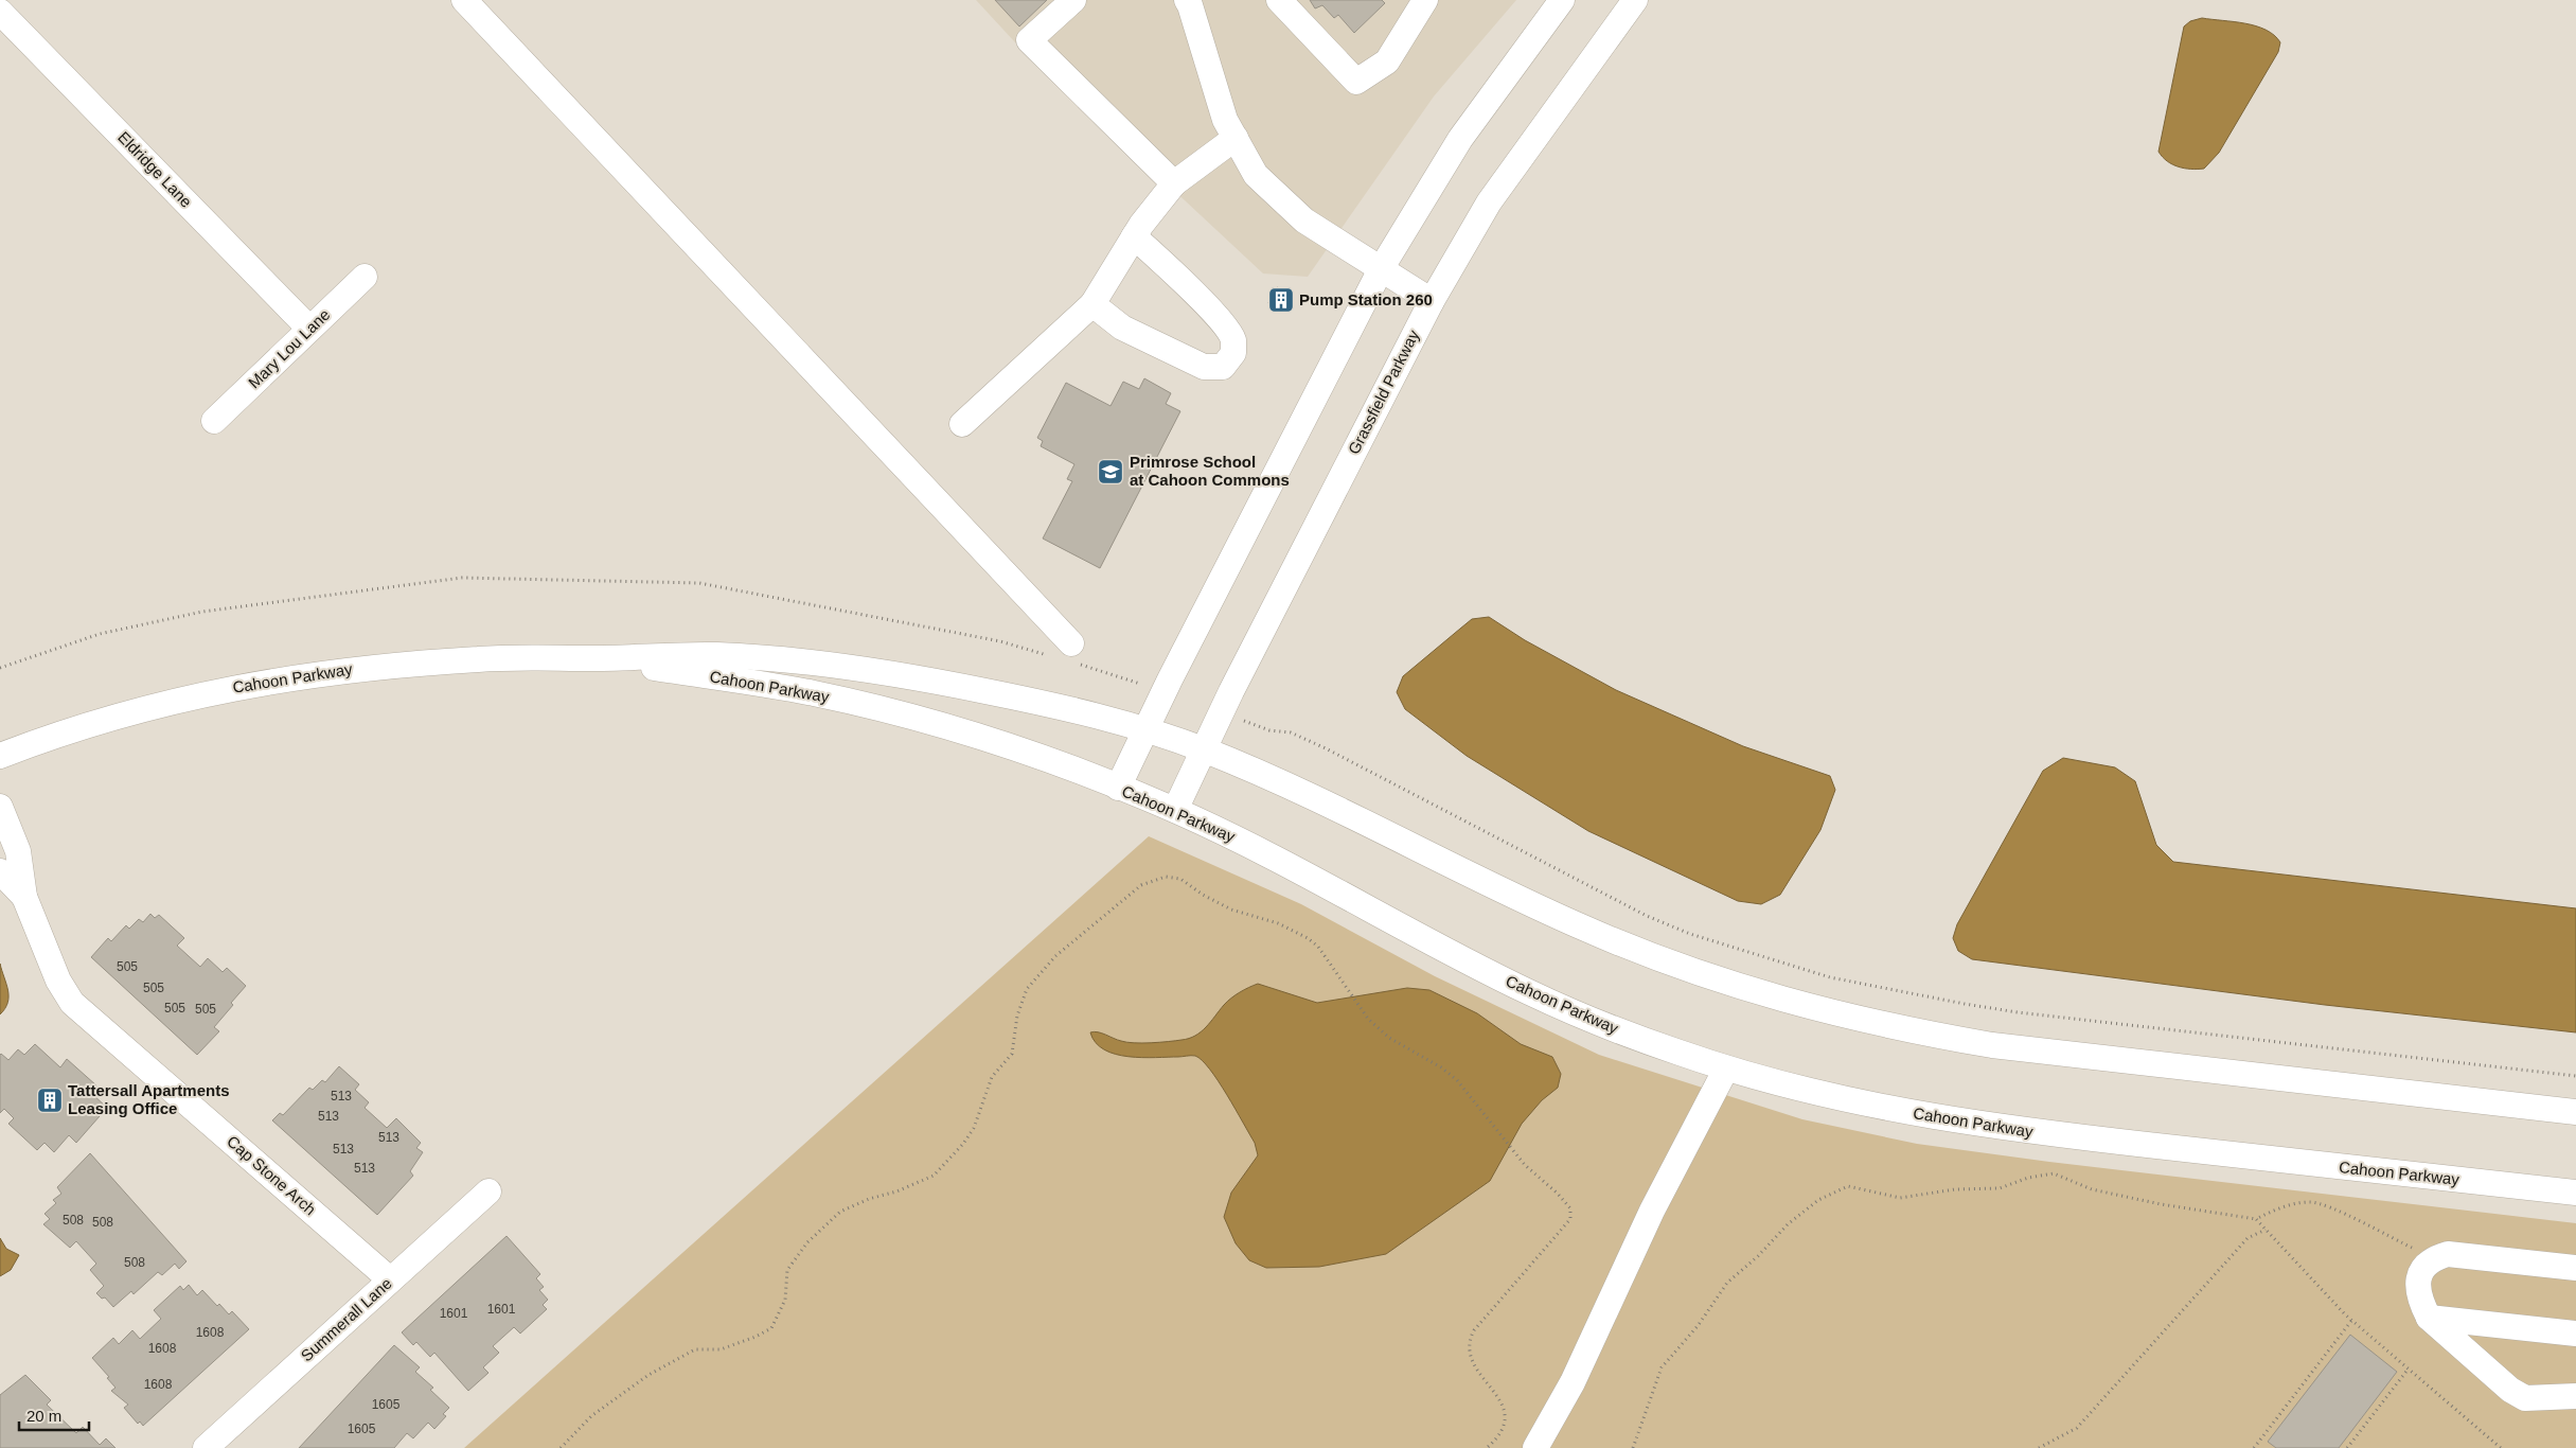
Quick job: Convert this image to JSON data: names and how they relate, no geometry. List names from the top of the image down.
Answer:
{
  "streets": {
    "street": [
      "Eldridge Lane",
      "Mary Lou Lane",
      "Grassfield Parkway",
      "Cahoon Parkway",
      "Cap Stone Arch",
      "Summerall Lane"
    ]
  },
  "crossings": [
    ["Eldridge Lane", "Mary Lou Lane"],
    ["Grassfield Parkway", "Cahoon Parkway"],
    ["Cap Stone Arch", "Summerall Lane"]
  ],
  "places": {
    "building": ["Pump Station 260", "Tattersall Apartments Leasing Office"],
    "school or university": ["Primrose School at Cahoon Commons"]
  },
  "house_numbers": [
    "505",
    "505",
    "505",
    "505",
    "513",
    "513",
    "513",
    "513",
    "513",
    "508",
    "508",
    "508",
    "1601",
    "1601",
    "1608",
    "1608",
    "1608",
    "1605",
    "1605"
  ],
  "scale_bar": "20 m"
}
